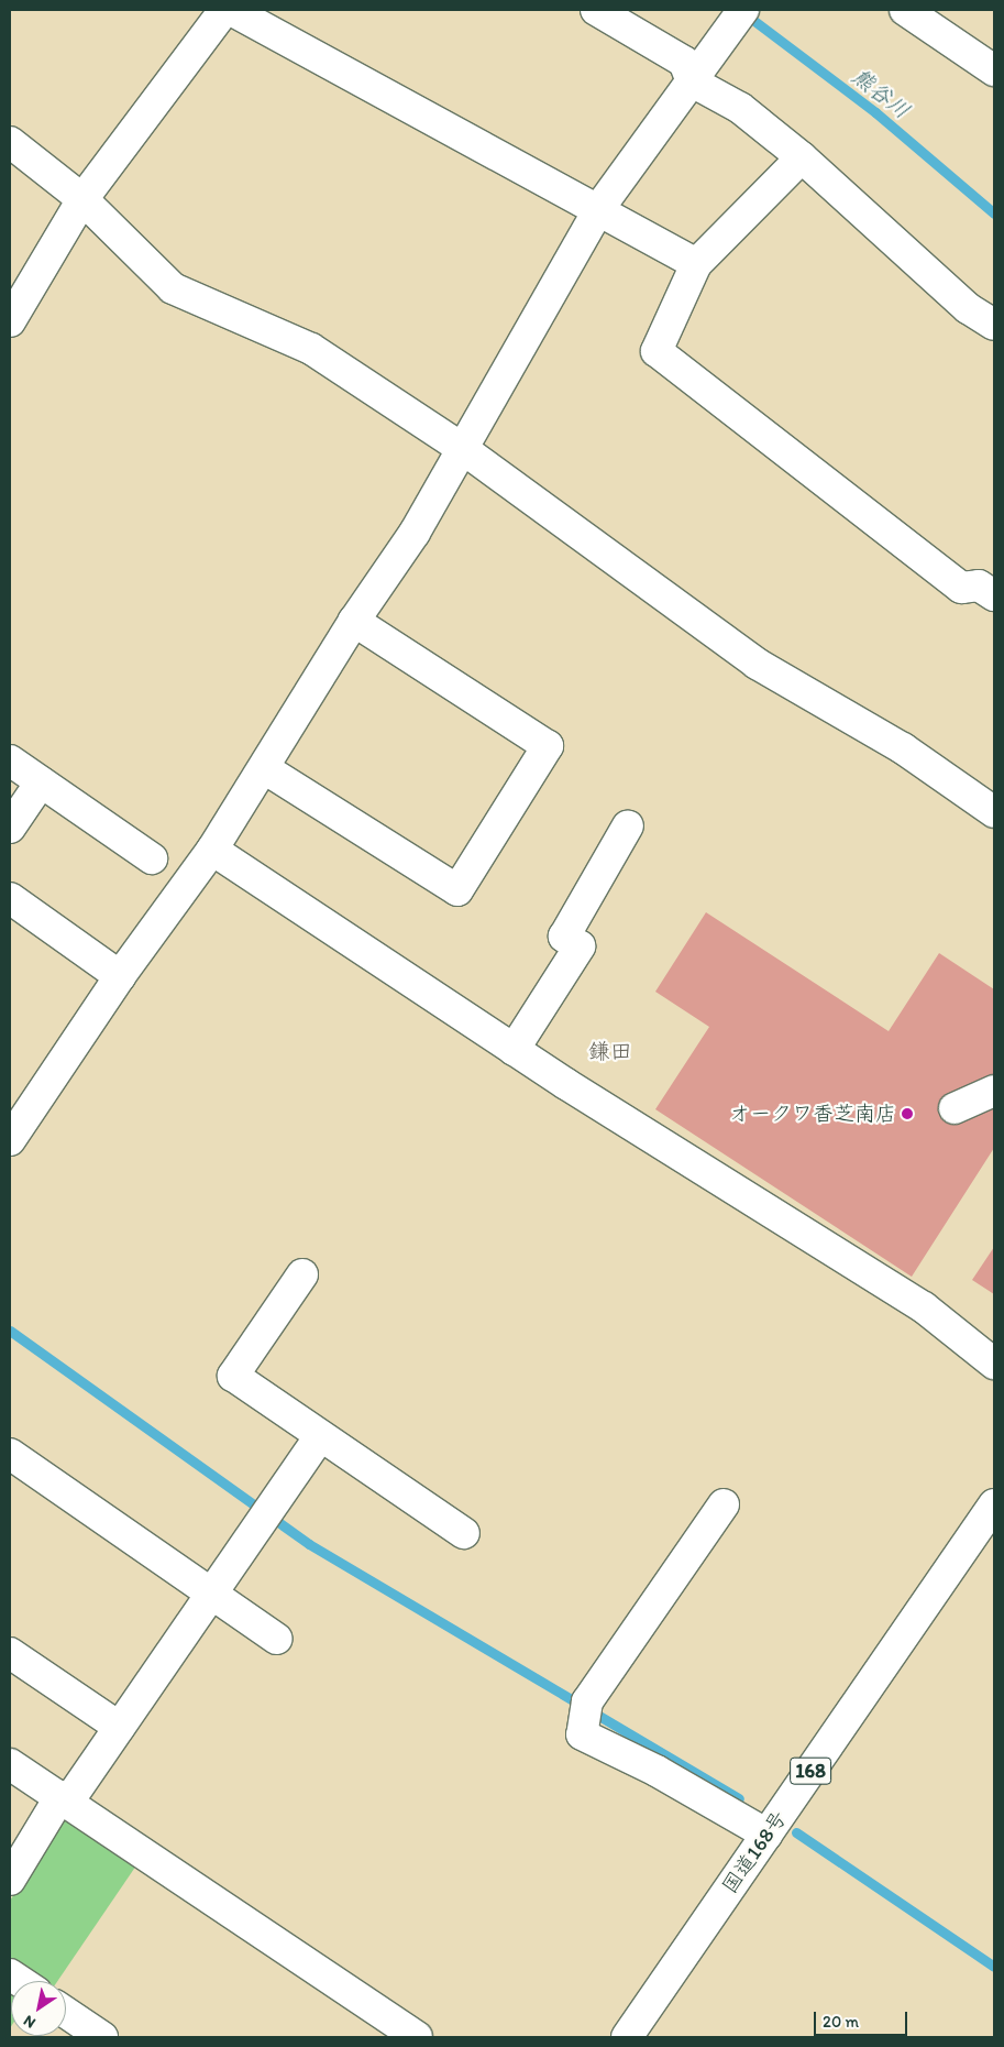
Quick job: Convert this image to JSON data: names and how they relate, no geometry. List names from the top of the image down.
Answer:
{
  "streets": {
    "main road": ["168", "国道168号"]
  },
  "districts": ["鎌田"],
  "water": ["熊谷川"],
  "places": ["オークワ香芝南店"],
  "scale_bar": "20 m",
  "north": "bottom left"
}
